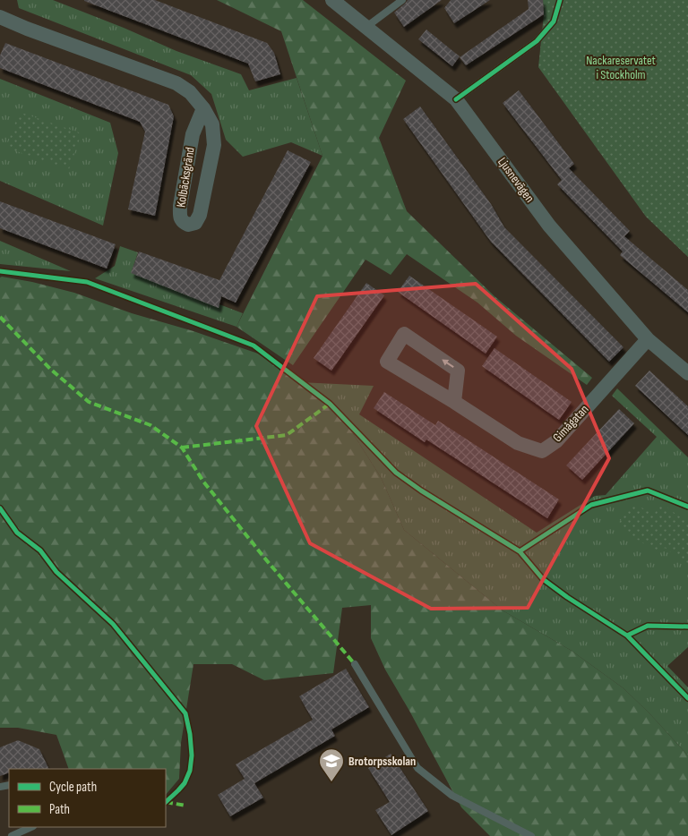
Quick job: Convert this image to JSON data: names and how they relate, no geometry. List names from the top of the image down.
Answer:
{
  "streets": {
    "street": ["Kolbäcksgränd", "Ljusnevägen", "Gimågatan"]
  },
  "crossings": [
    ["Ljusnevägen", "Gimågatan"]
  ],
  "parks": ["Nackareservatet i Stockholm"],
  "places": {
    "school or university": ["Brotorpsskolan"]
  },
  "legend": ["Cycle path", "Path"]
}
